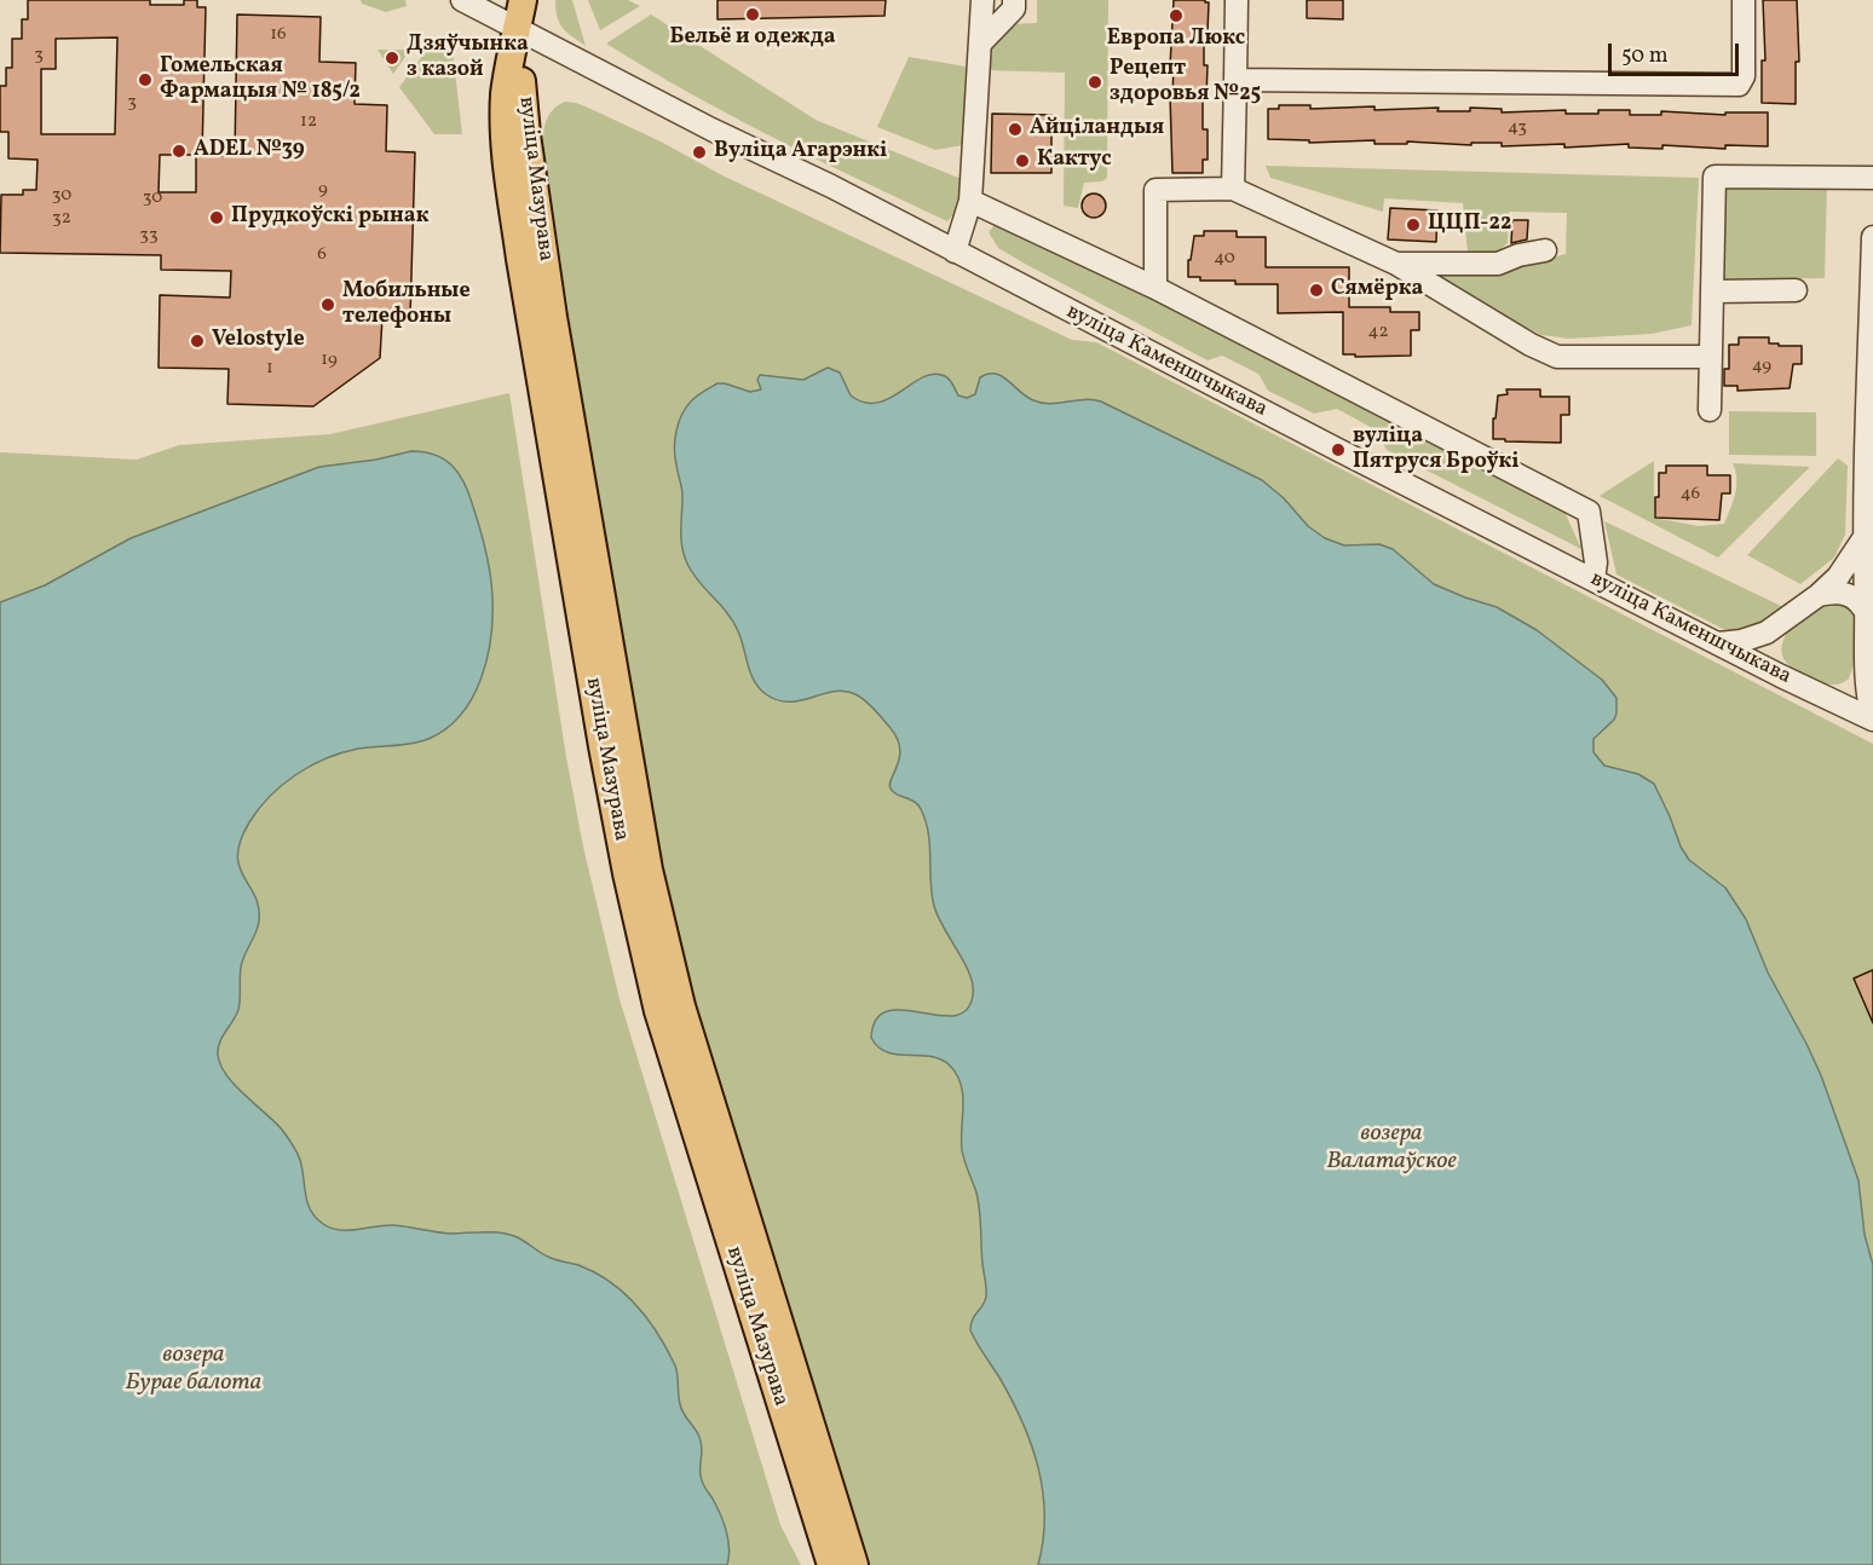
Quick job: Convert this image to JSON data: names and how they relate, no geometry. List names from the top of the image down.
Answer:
{
  "streets": {
    "main road": ["вуліца Мазурава"],
    "street": ["вуліца Каменшчыкава"]
  },
  "crossings": [
    ["вуліца Мазурава", "вуліца Каменшчыкава"]
  ],
  "water": ["возера Валатаўское", "возера Бурае балота"],
  "places": [
    "Бельё и одежда",
    "Европа Люкс",
    "Дзяўчынка з казой",
    "Гомельская Фармацыя № 185/2",
    "Рецепт здоровья №25",
    "Айціландыя",
    "ADEL №39",
    "Вуліца Агарэнкі",
    "Кактус",
    "Прудкоўскі рынак",
    "ЦЦП-22",
    "Сямёрка",
    "Мобильные телефоны",
    "Velostyle",
    "вуліца Пятруся Броўкі"
  ],
  "house_numbers": [
    "16",
    "3",
    "3",
    "12",
    "43",
    "9",
    "30",
    "30",
    "32",
    "33",
    "6",
    "40",
    "42",
    "19",
    "49",
    "1",
    "46"
  ],
  "scale_bar": "50 m"
}
